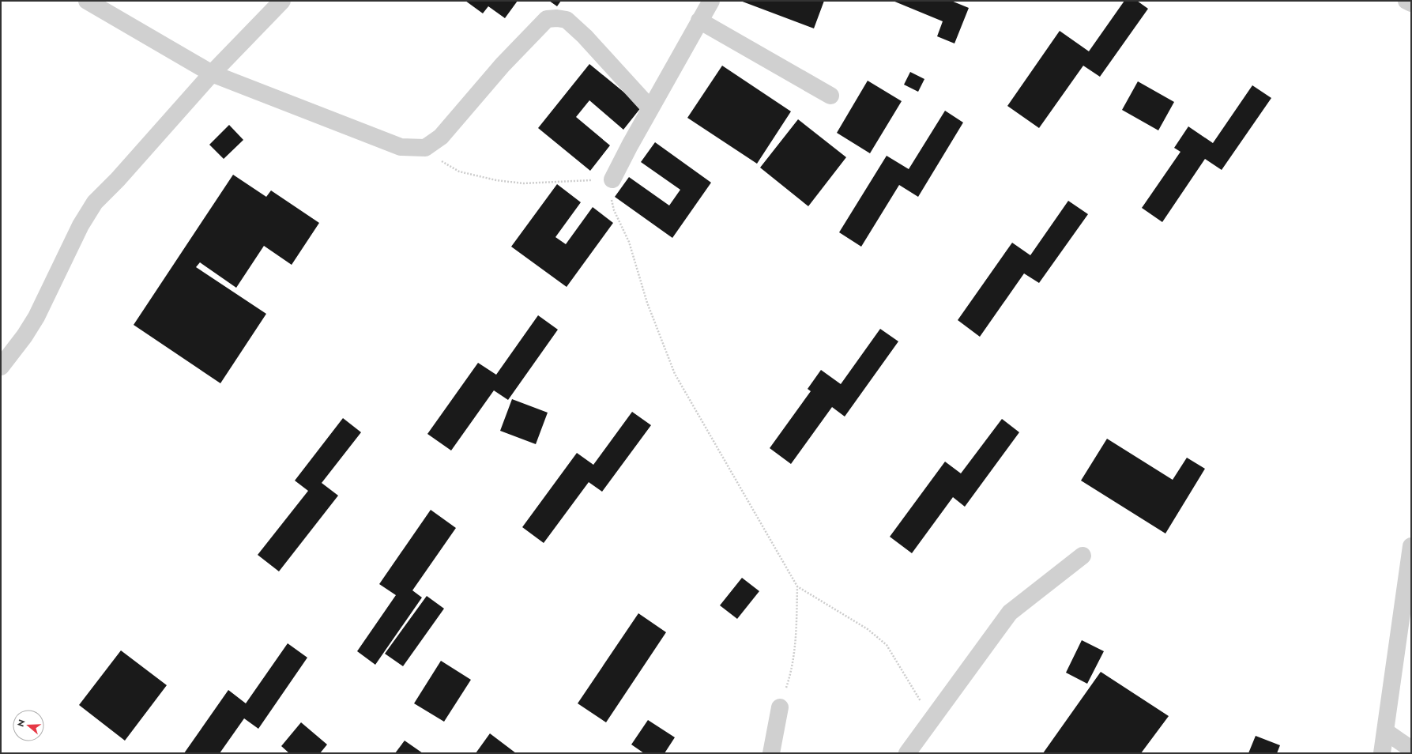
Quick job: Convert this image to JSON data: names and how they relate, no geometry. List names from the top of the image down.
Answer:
{
  "north": "left"
}
